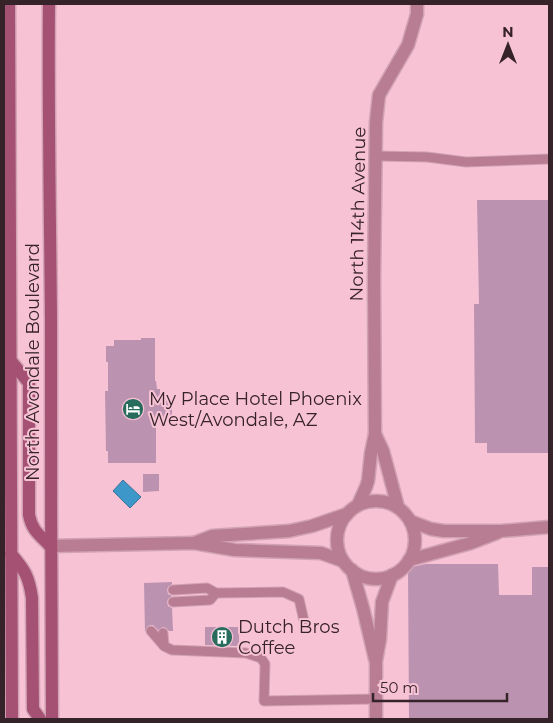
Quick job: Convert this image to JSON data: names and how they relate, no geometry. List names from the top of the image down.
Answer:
{
  "streets": {
    "main road": ["North Avondale Boulevard"],
    "street": ["North 114th Avenue"]
  },
  "places": {
    "hotel": ["My Place Hotel Phoenix West/Avondale, AZ"],
    "building": ["Dutch Bros Coffee"]
  },
  "scale_bar": "50 m",
  "north": "top"
}
